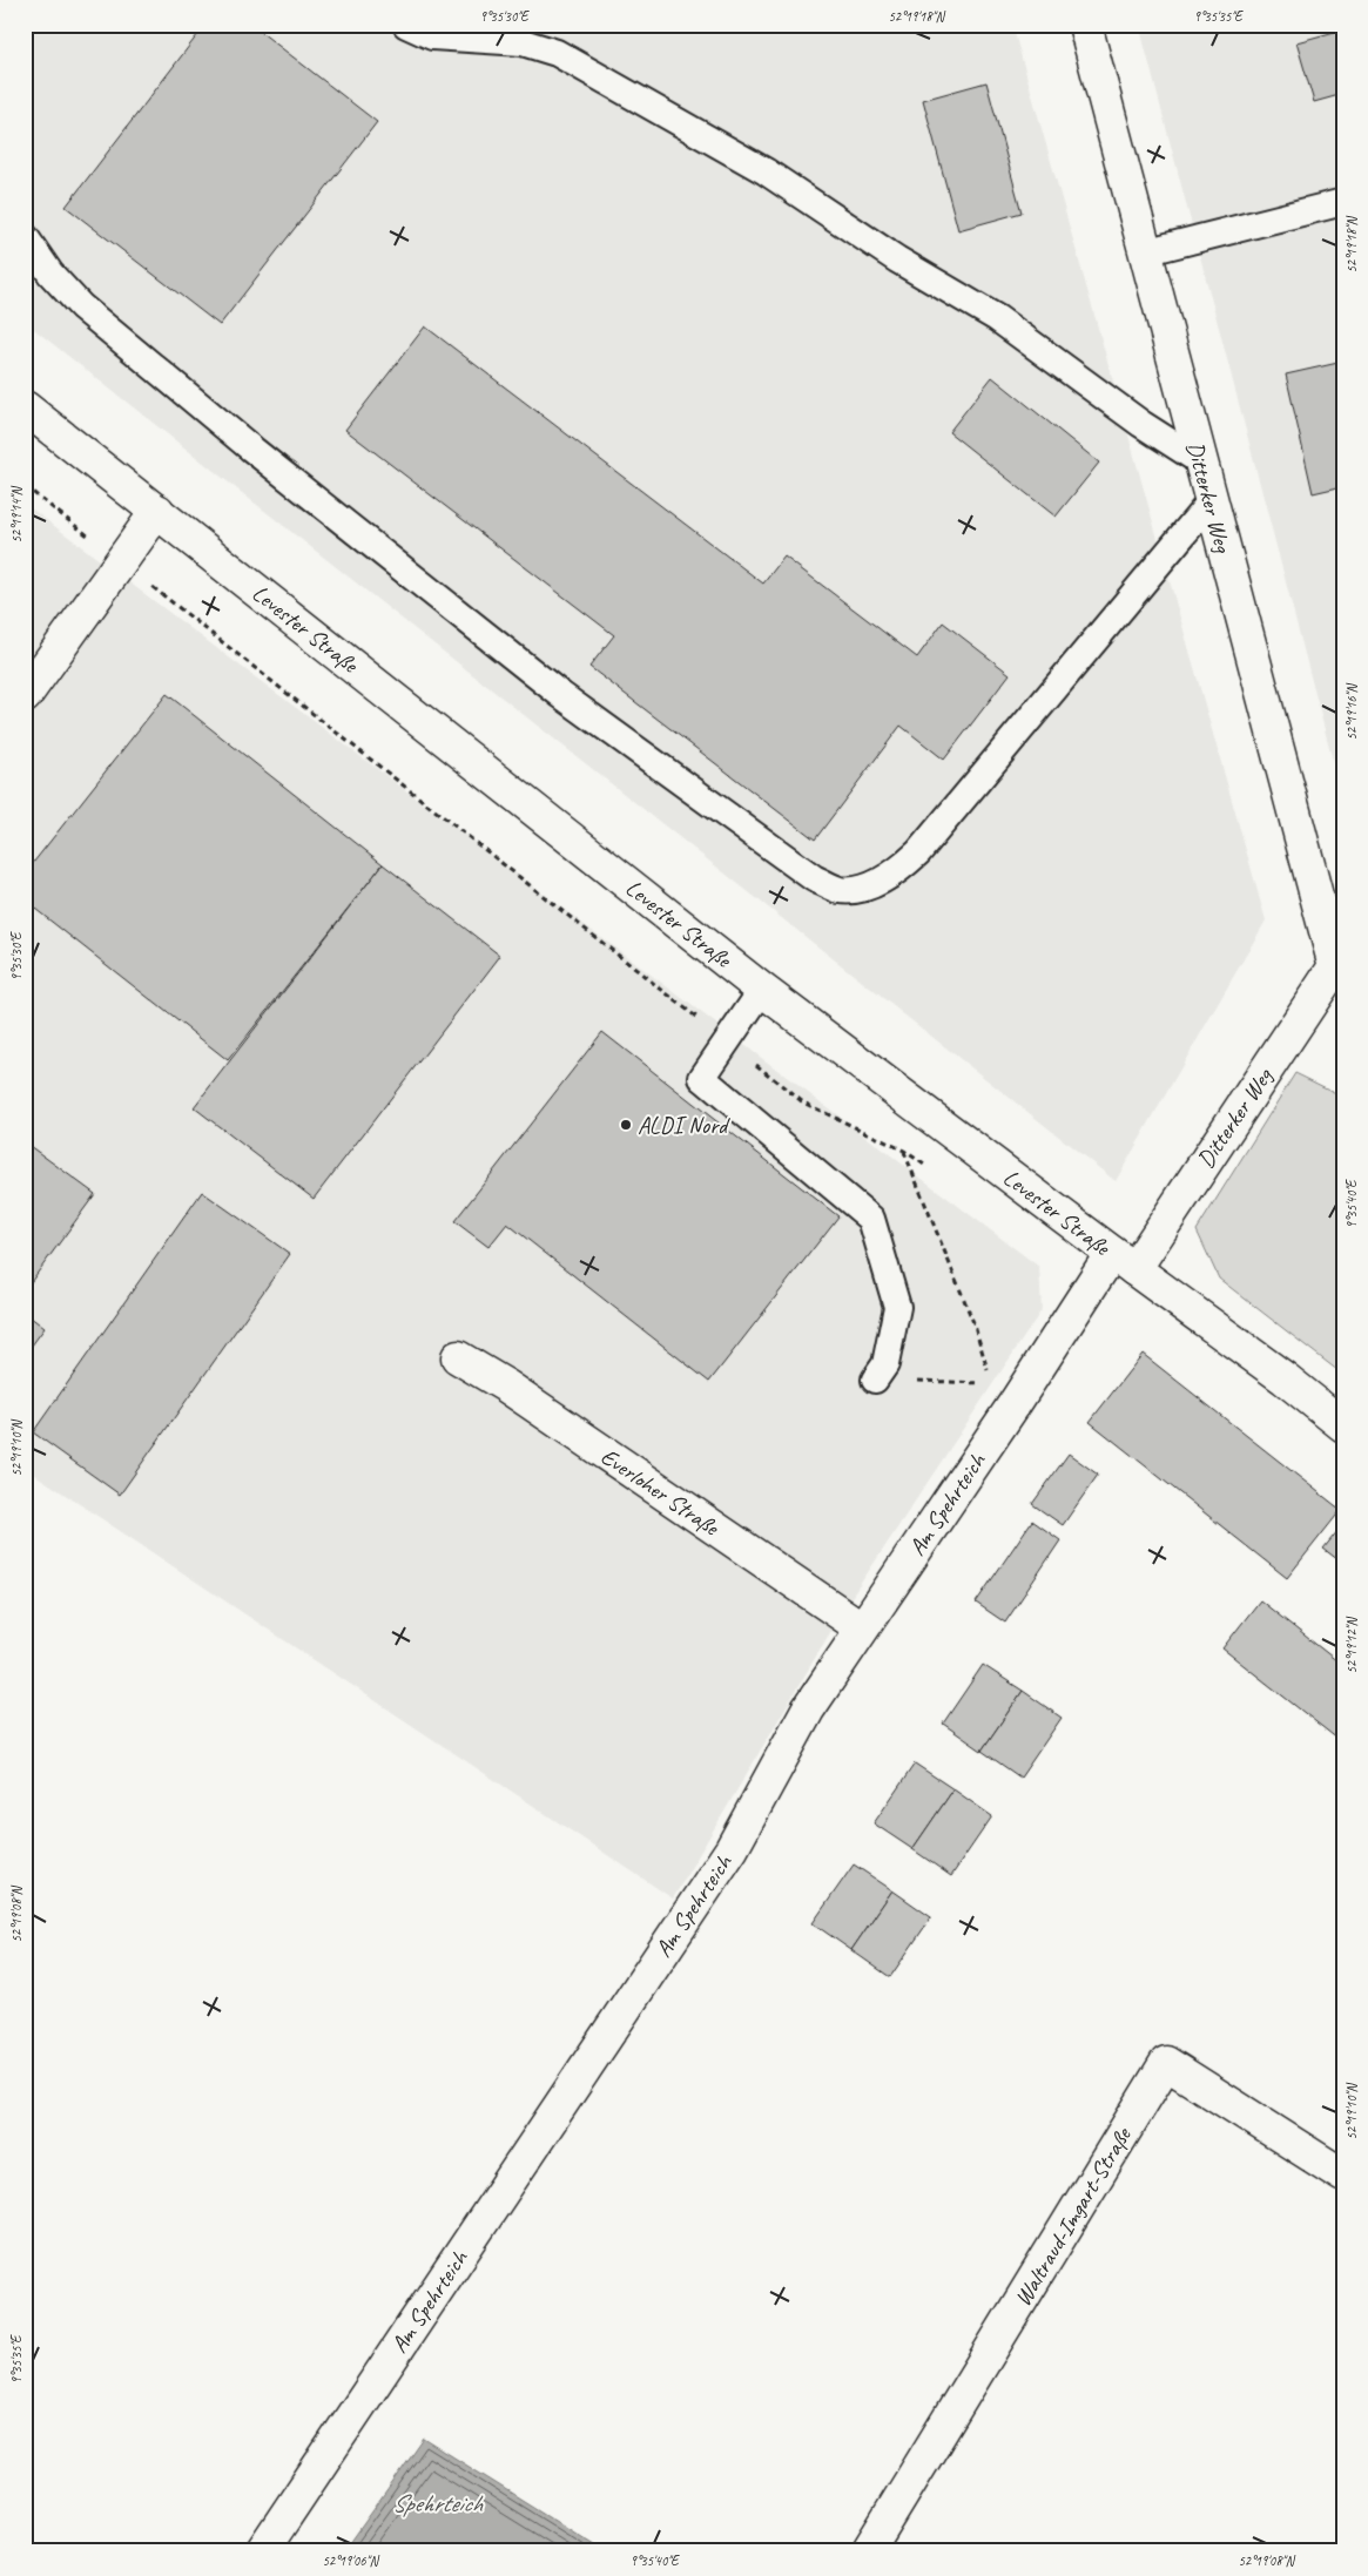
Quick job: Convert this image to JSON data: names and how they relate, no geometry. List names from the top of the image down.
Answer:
{
  "streets": {
    "street": [
      "Ditterker Weg",
      "Levester Straße",
      "Everloher Straße",
      "Am Spehrteich",
      "Waltraud-Imgart-Straße"
    ]
  },
  "crossings": [
    ["Ditterker Weg", "Levester Straße"],
    ["Ditterker Weg", "Am Spehrteich"],
    ["Levester Straße", "Am Spehrteich"],
    ["Everloher Straße", "Am Spehrteich"]
  ],
  "water": ["Spehrteich"],
  "places": ["ALDI Nord"],
  "coordinates": [
    "9°35'30\"E",
    "52°19'18\"N",
    "9°35'35\"E",
    "52°19'14\"N",
    "52°19'16\"N",
    "9°35'40\"E",
    "52°19'10\"N",
    "52°19'12\"N",
    "52°19'08\"N",
    "52°19'06\"N"
  ]
}
